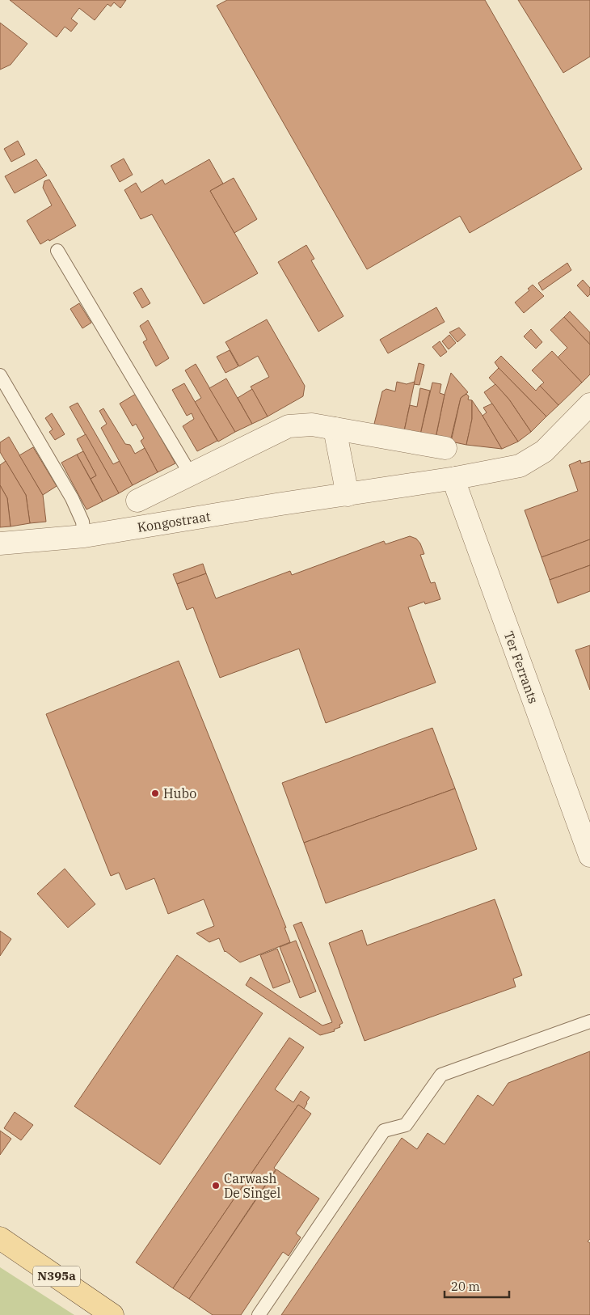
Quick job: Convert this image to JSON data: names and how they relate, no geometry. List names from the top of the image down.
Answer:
{
  "streets": {
    "main road": ["N395a"],
    "street": ["Kongostraat", "Ter Ferrants"]
  },
  "crossings": [
    ["Kongostraat", "Ter Ferrants"]
  ],
  "places": ["Hubo", "Carwash De Singel"],
  "scale_bar": "20 m"
}
